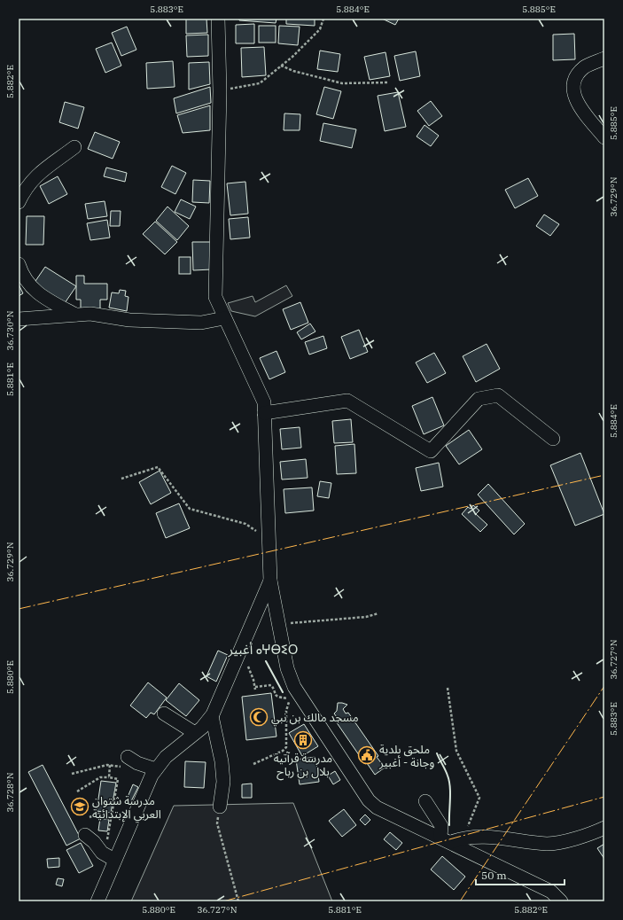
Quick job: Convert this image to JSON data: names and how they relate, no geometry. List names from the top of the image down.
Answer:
{
  "districts": ["أغبير ⴰⵖⴱⵉⵔ"],
  "places": {
    "mosque": ["مسجد مالك بن نبي"],
    "building": ["مدرسة قرآتية بلال بن رباح"],
    "public building": ["ملحق بلدية وجانة - أغبير"],
    "school or university": ["مدرسة شتوان العربي الإبتدائية"]
  },
  "scale_bar": "50 m",
  "coordinates": [
    "5.883°E",
    "5.884°E",
    "5.885°E",
    "5.882°E",
    "36.729°N",
    "36.730°N",
    "5.881°E",
    "36.727°N",
    "5.880°E",
    "36.728°N"
  ]
}
